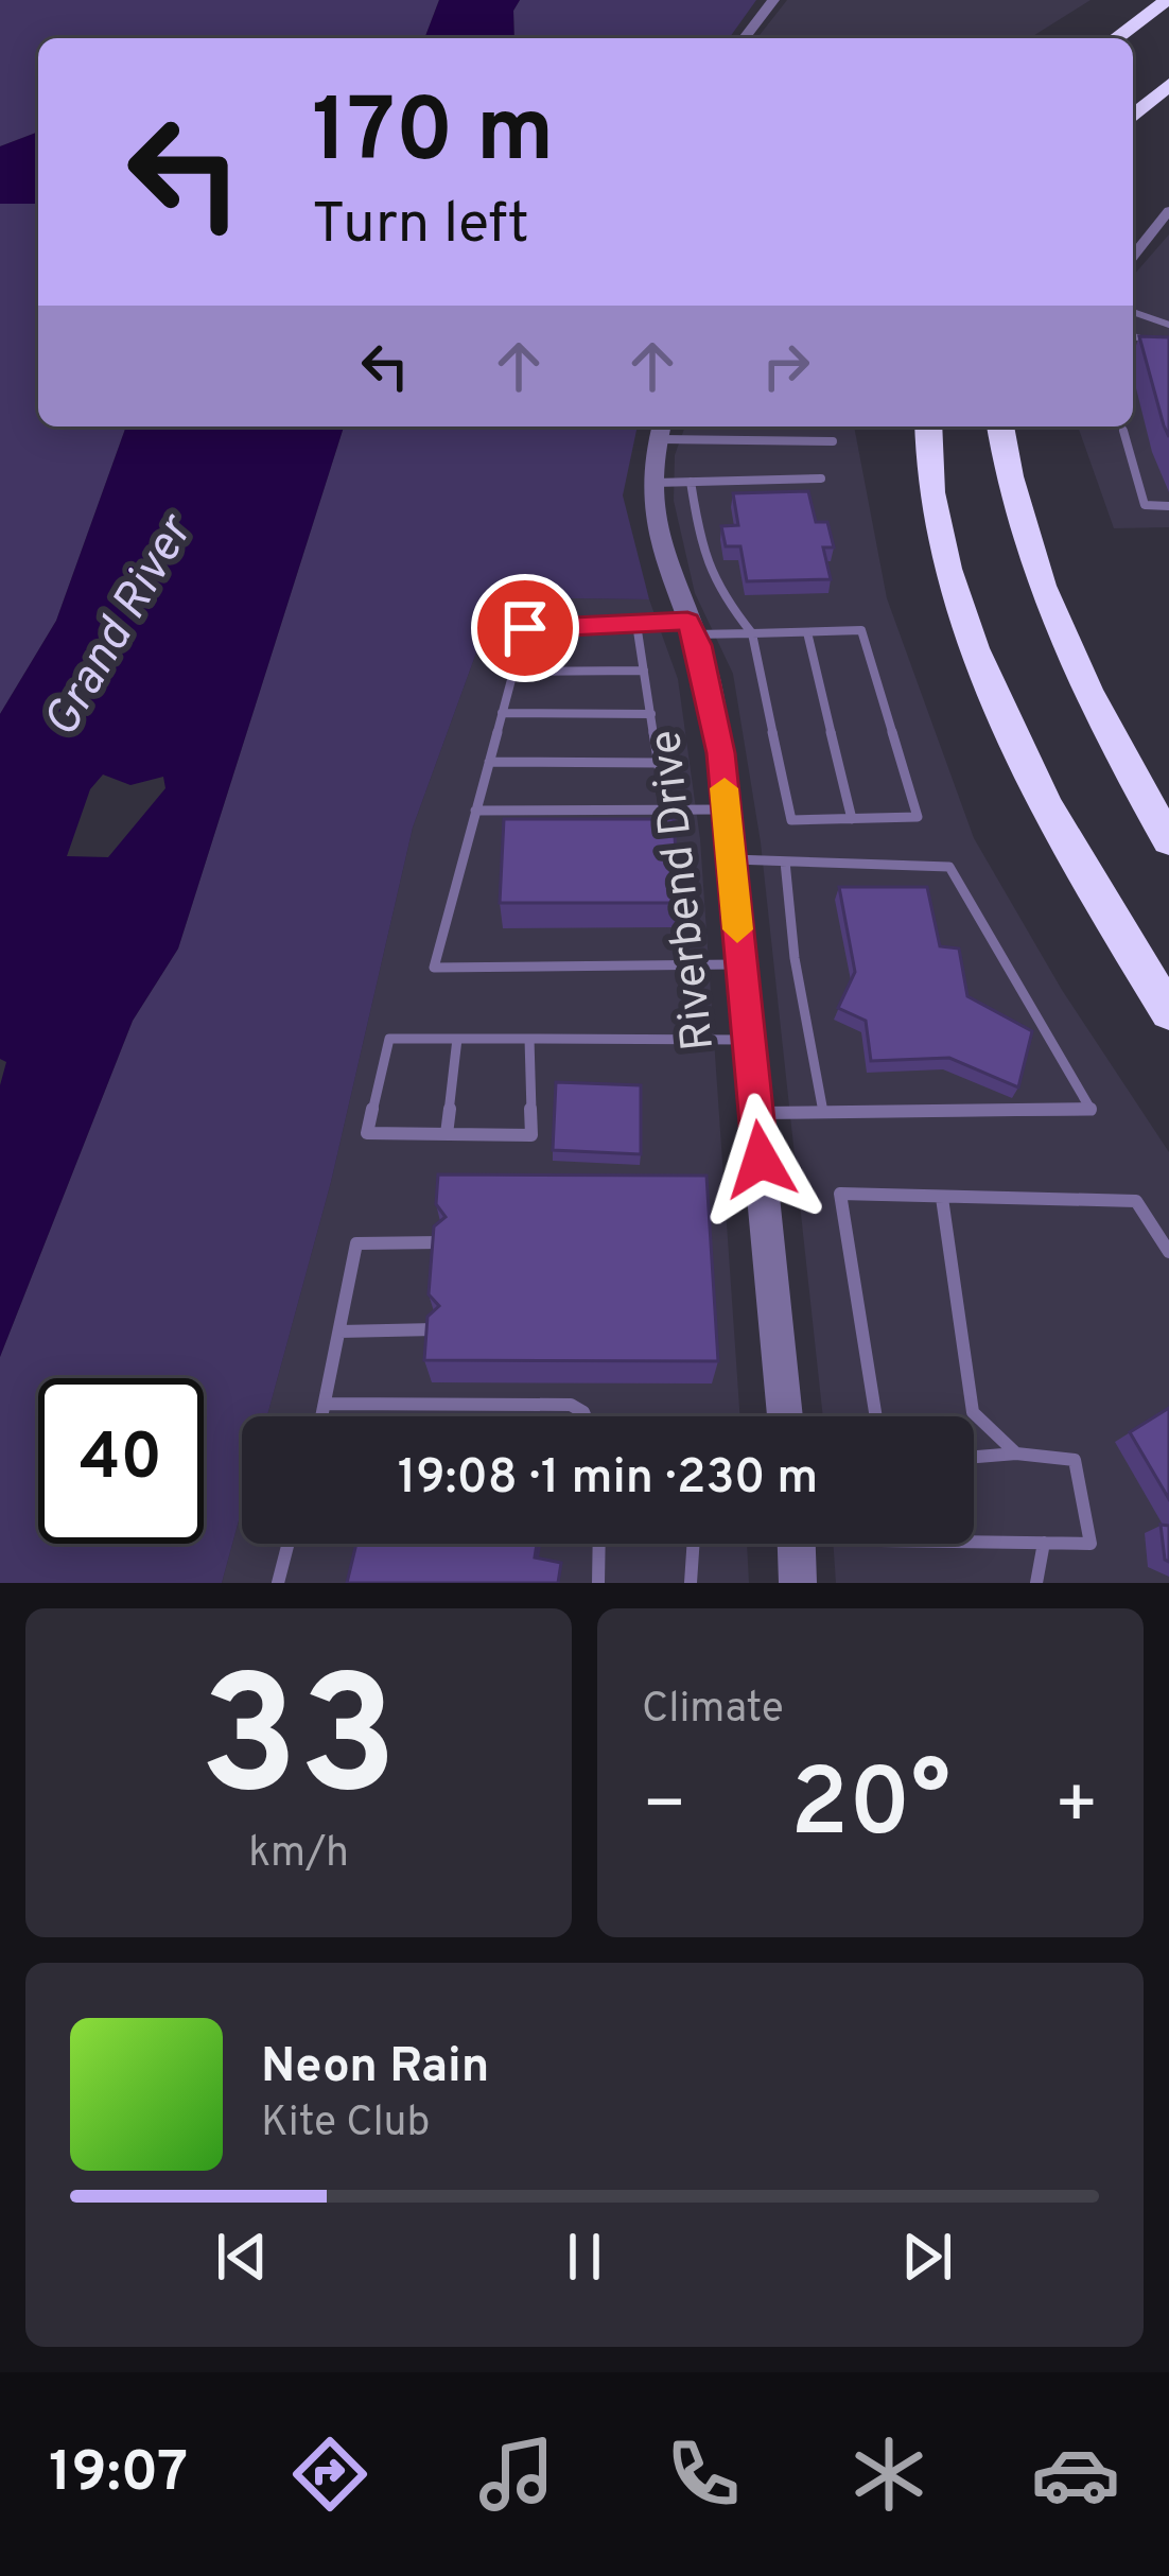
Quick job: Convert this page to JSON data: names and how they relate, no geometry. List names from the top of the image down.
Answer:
{
  "streets": {
    "street": ["Riverbend Drive"]
  },
  "water": ["Grand River"],
  "page": {
    "turn": ["170 m", "Turn left"],
    "limit": "40",
    "trip": "19:08 · 1 min · 230 m",
    "tile": [
      ["33", "km/h"],
      "Climate"
    ],
    "heat": ["−", "20°", "+"],
    "song": ["Neon Rain", "Kite Club"],
    "tabs": "19:07"
  }
}
